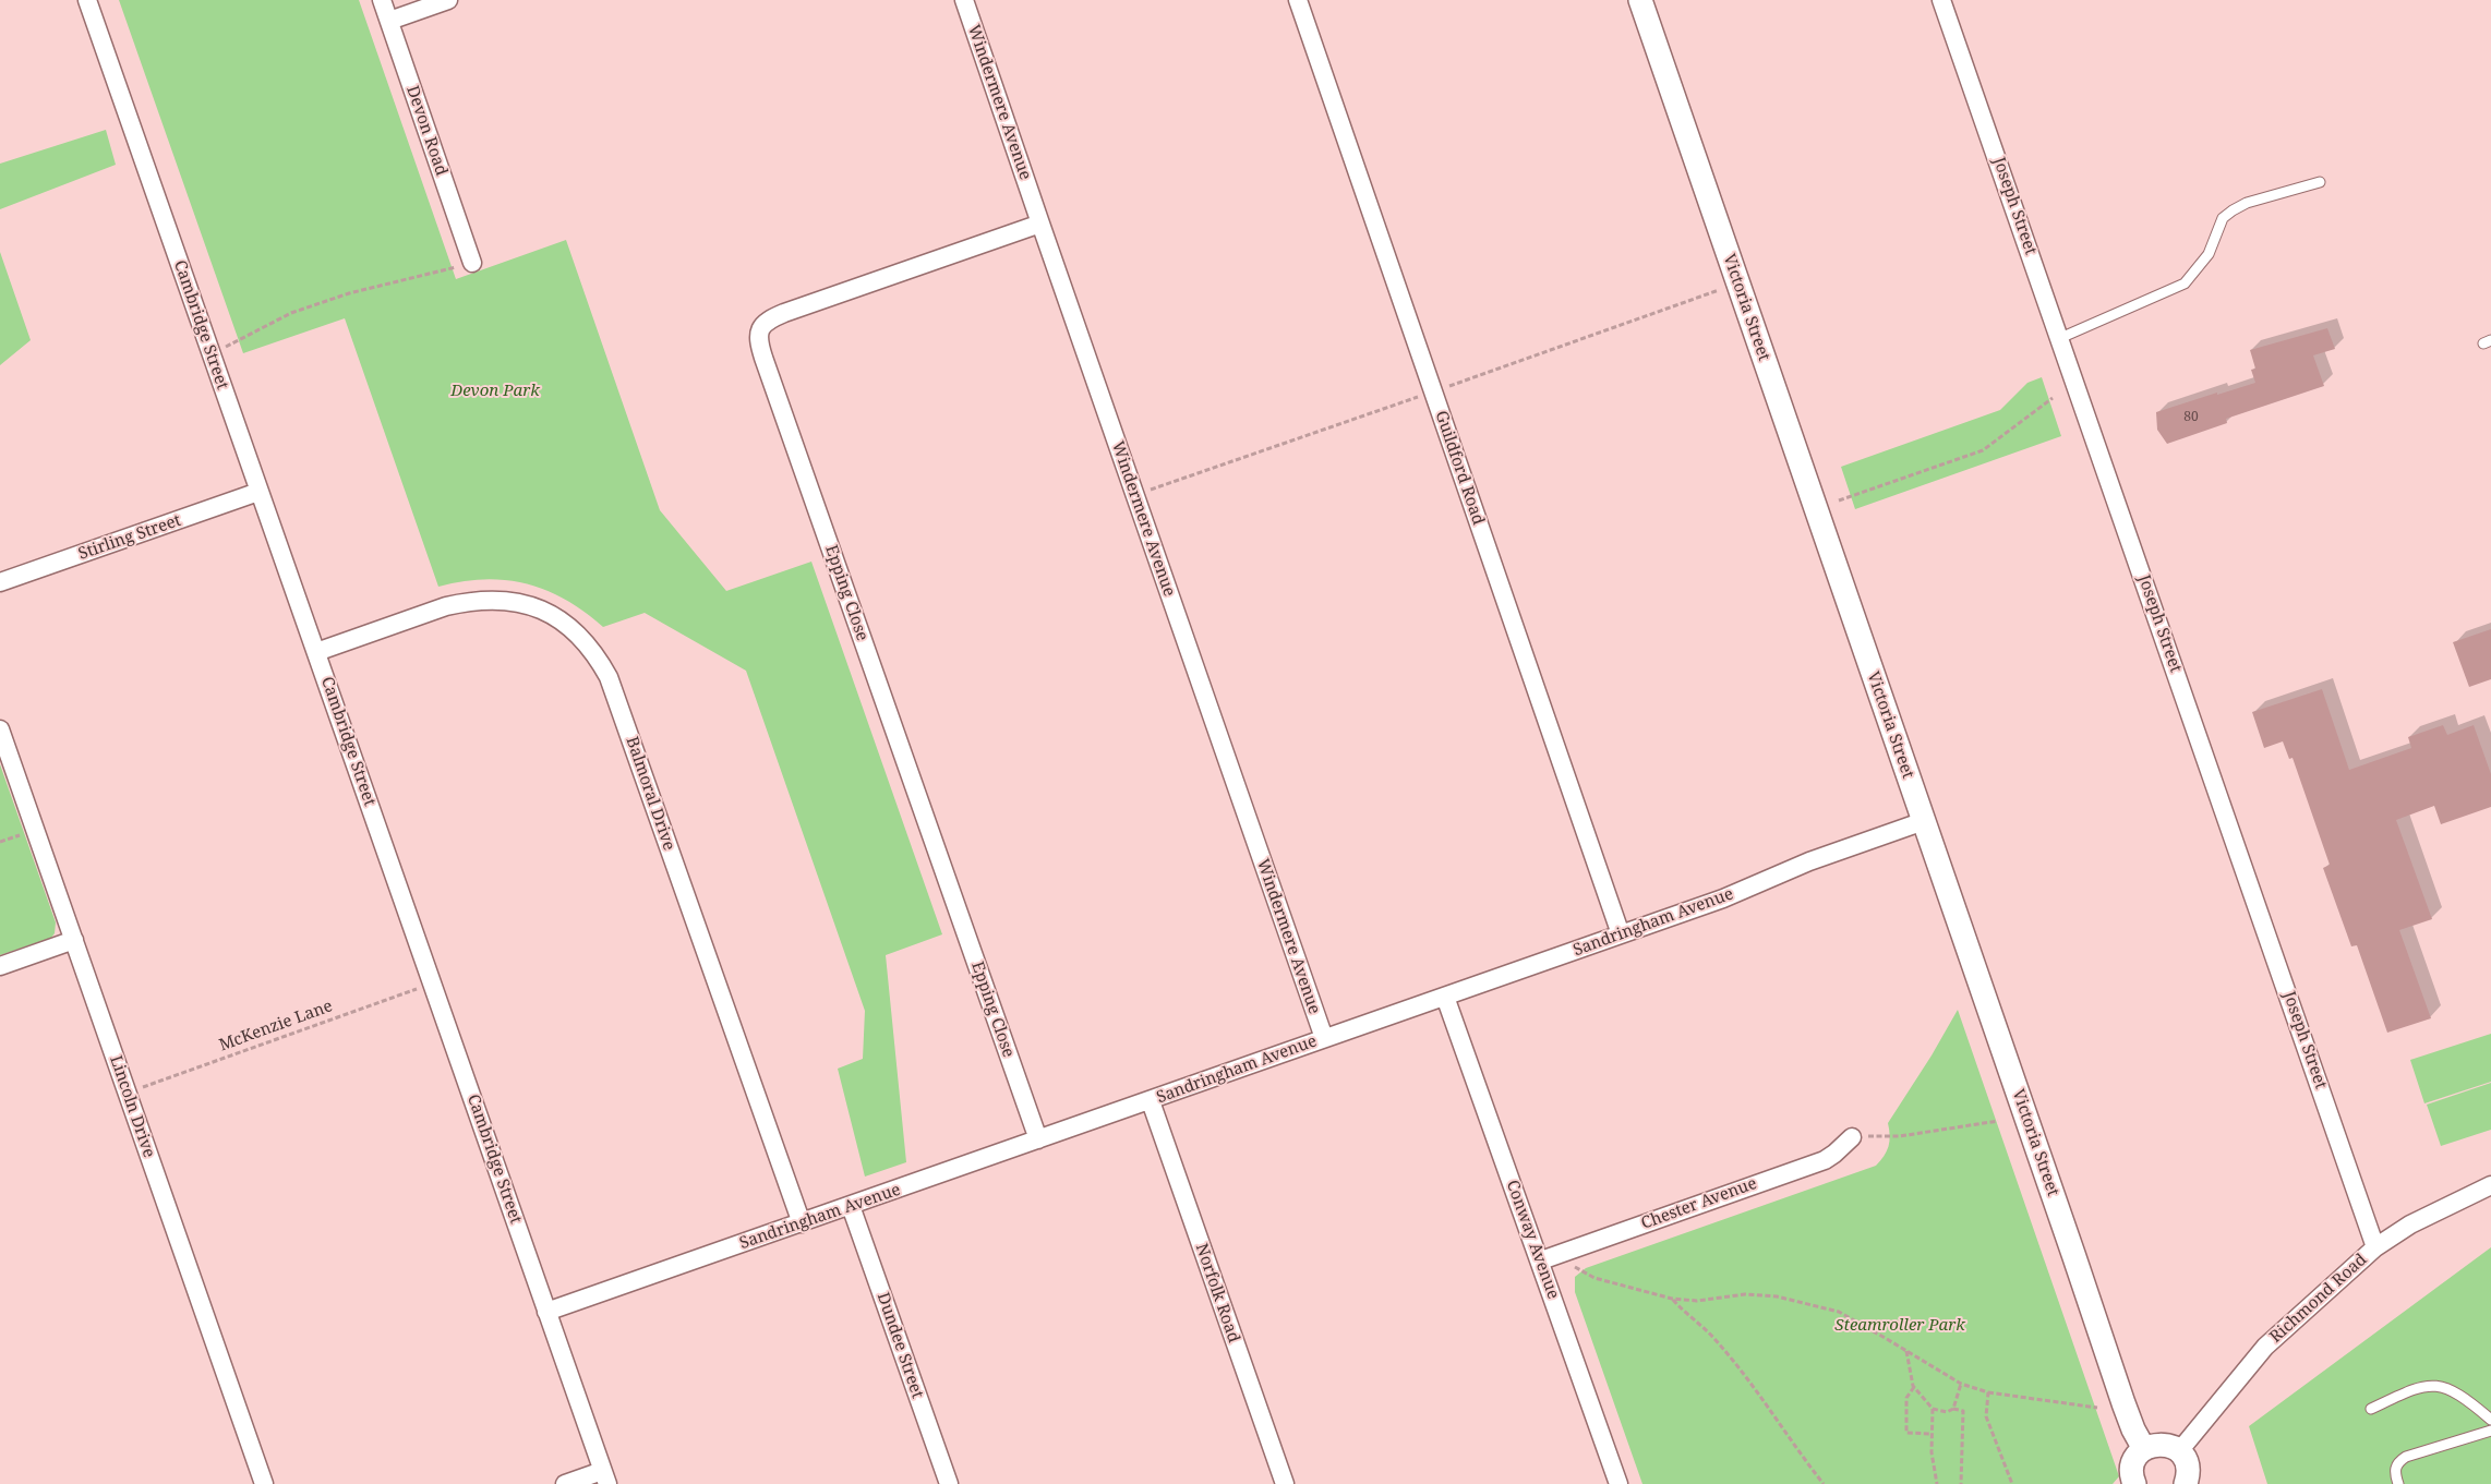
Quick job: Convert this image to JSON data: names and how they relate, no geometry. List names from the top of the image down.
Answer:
{
  "streets": {
    "street": [
      "Windermere Avenue",
      "Devon Road",
      "Joseph Street",
      "Victoria Street",
      "Cambridge Street",
      "Guildford Road",
      "Stirling Street",
      "Epping Close",
      "Balmoral Drive",
      "Sandringham Avenue",
      "Lincoln Drive",
      "Chester Avenue",
      "Conway Avenue",
      "Norfolk Road",
      "Richmond Road",
      "Dundee Street"
    ],
    "path": ["McKenzie Lane"]
  },
  "crossings": [
    ["Windermere Avenue", "Epping Close"],
    ["Windermere Avenue", "Sandringham Avenue"],
    ["Joseph Street", "Richmond Road"],
    ["Victoria Street", "Sandringham Avenue"],
    ["Cambridge Street", "Stirling Street"],
    ["Cambridge Street", "Balmoral Drive"],
    ["Cambridge Street", "Sandringham Avenue"],
    ["Cambridge Street", "McKenzie Lane"],
    ["Guildford Road", "Sandringham Avenue"],
    ["Epping Close", "Sandringham Avenue"],
    ["Balmoral Drive", "Sandringham Avenue"],
    ["Sandringham Avenue", "Conway Avenue"],
    ["Sandringham Avenue", "Norfolk Road"],
    ["Sandringham Avenue", "Dundee Street"],
    ["McKenzie Lane", "Lincoln Drive"],
    ["Chester Avenue", "Conway Avenue"]
  ],
  "parks": ["Devon Park", "Steamroller Park"],
  "house_numbers": ["80"]
}
